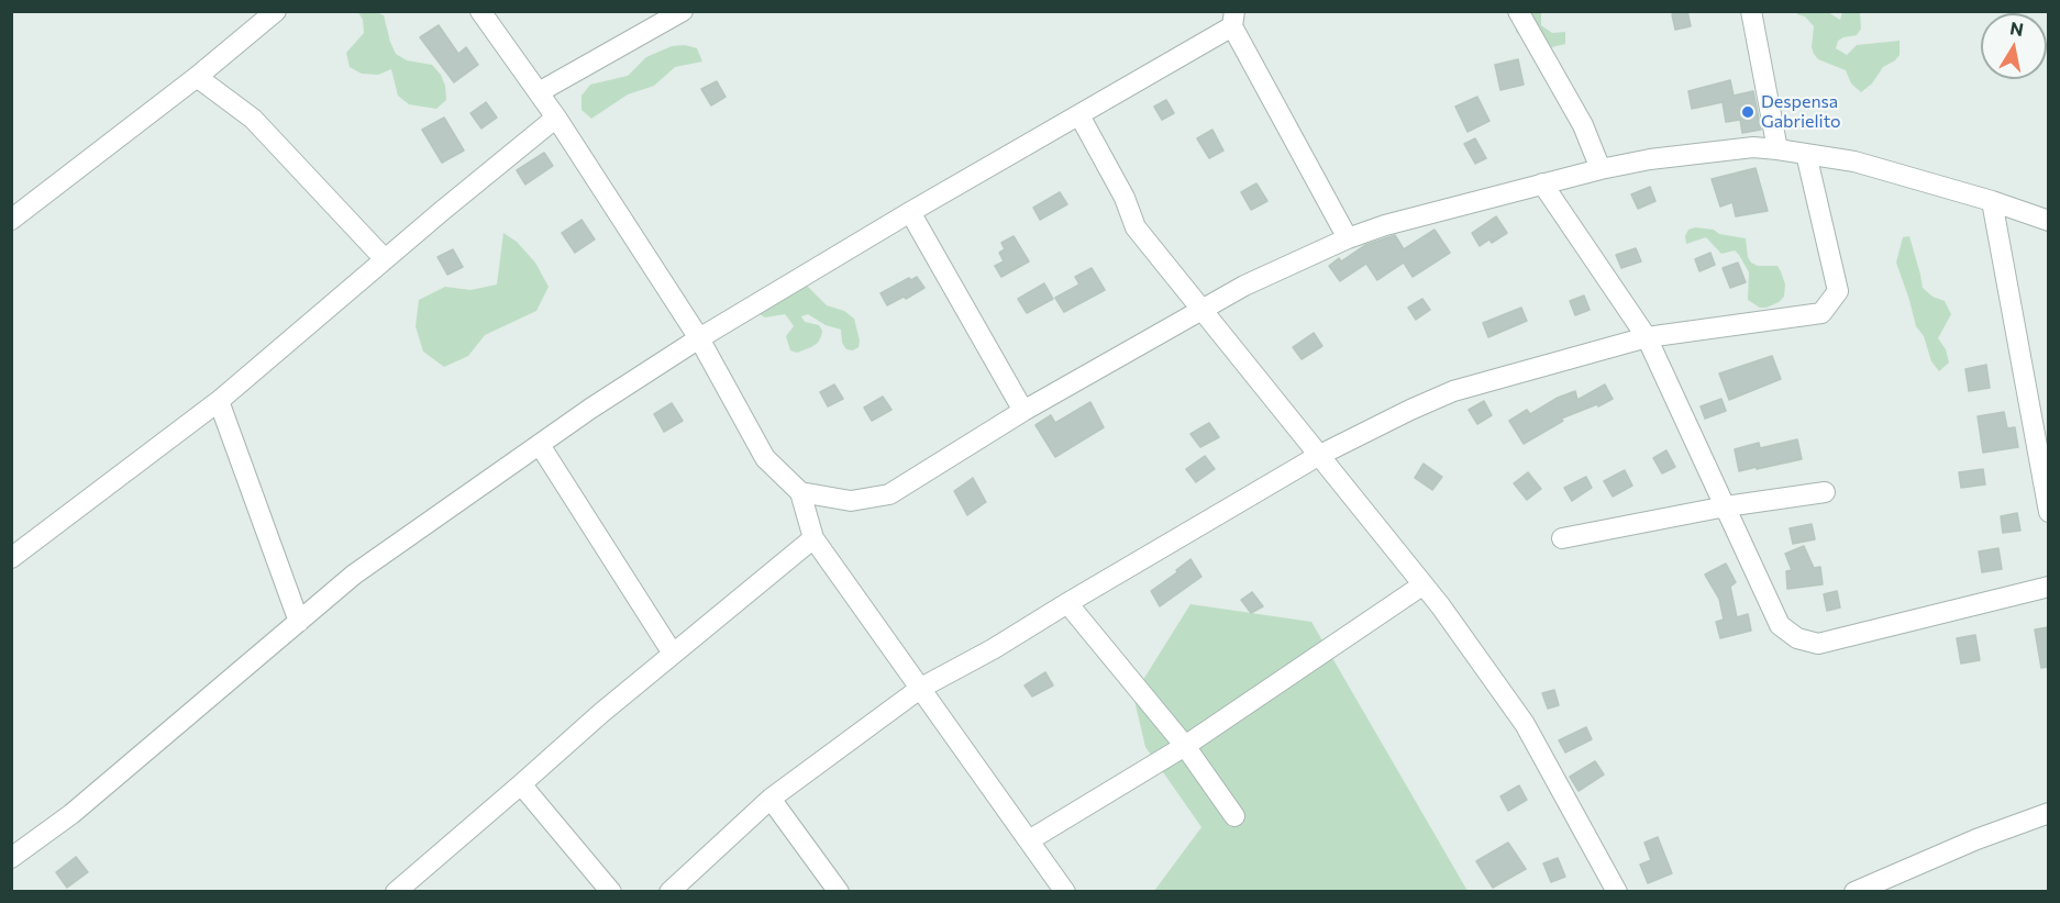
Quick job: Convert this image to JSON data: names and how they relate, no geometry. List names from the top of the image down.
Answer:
{
  "places": ["Despensa Gabrielito"],
  "north": "top"
}
